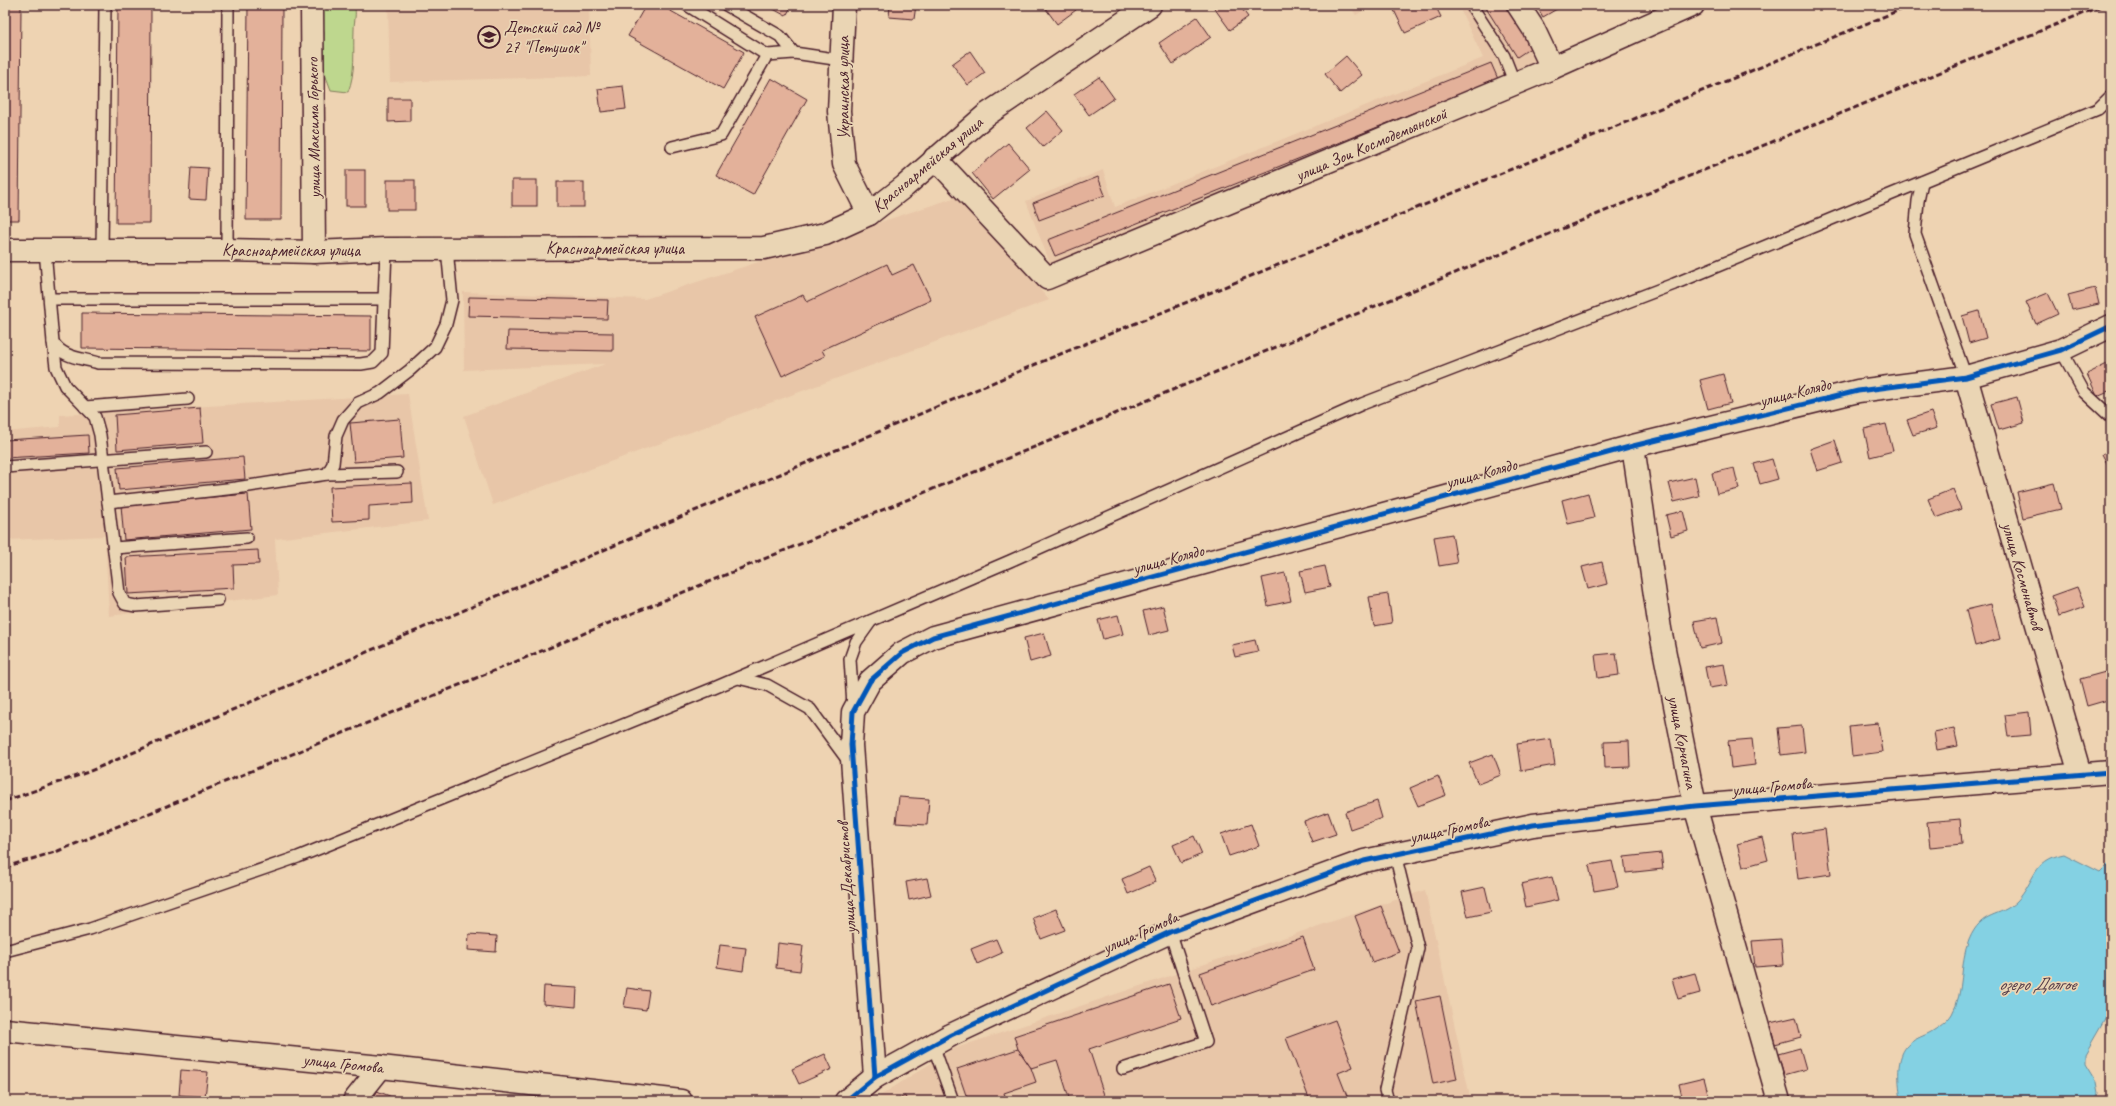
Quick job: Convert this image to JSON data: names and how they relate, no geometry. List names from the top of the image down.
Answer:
{
  "streets": {
    "street": [
      "Украинская улица",
      "улица Максима Горького",
      "улица Зои Космодемьянской",
      "Красноармейская улица",
      "улица Колядо",
      "улица Космонавтов",
      "улица Корчагина",
      "улица Громова",
      "улица Декабристов"
    ]
  },
  "crossings": [
    ["Украинская улица", "Красноармейская улица"],
    ["улица Максима Горького", "Красноармейская улица"],
    ["улица Зои Космодемьянской", "Красноармейская улица"],
    ["улица Колядо", "улица Космонавтов"],
    ["улица Колядо", "улица Корчагина"],
    ["улица Колядо", "улица Декабристов"],
    ["улица Космонавтов", "улица Громова"],
    ["улица Корчагина", "улица Громова"],
    ["улица Громова", "улица Декабристов"]
  ],
  "water": ["озеро Долгое"],
  "places": {
    "school or university": ["Детский сад № 27 \"Петушок\""]
  }
}
